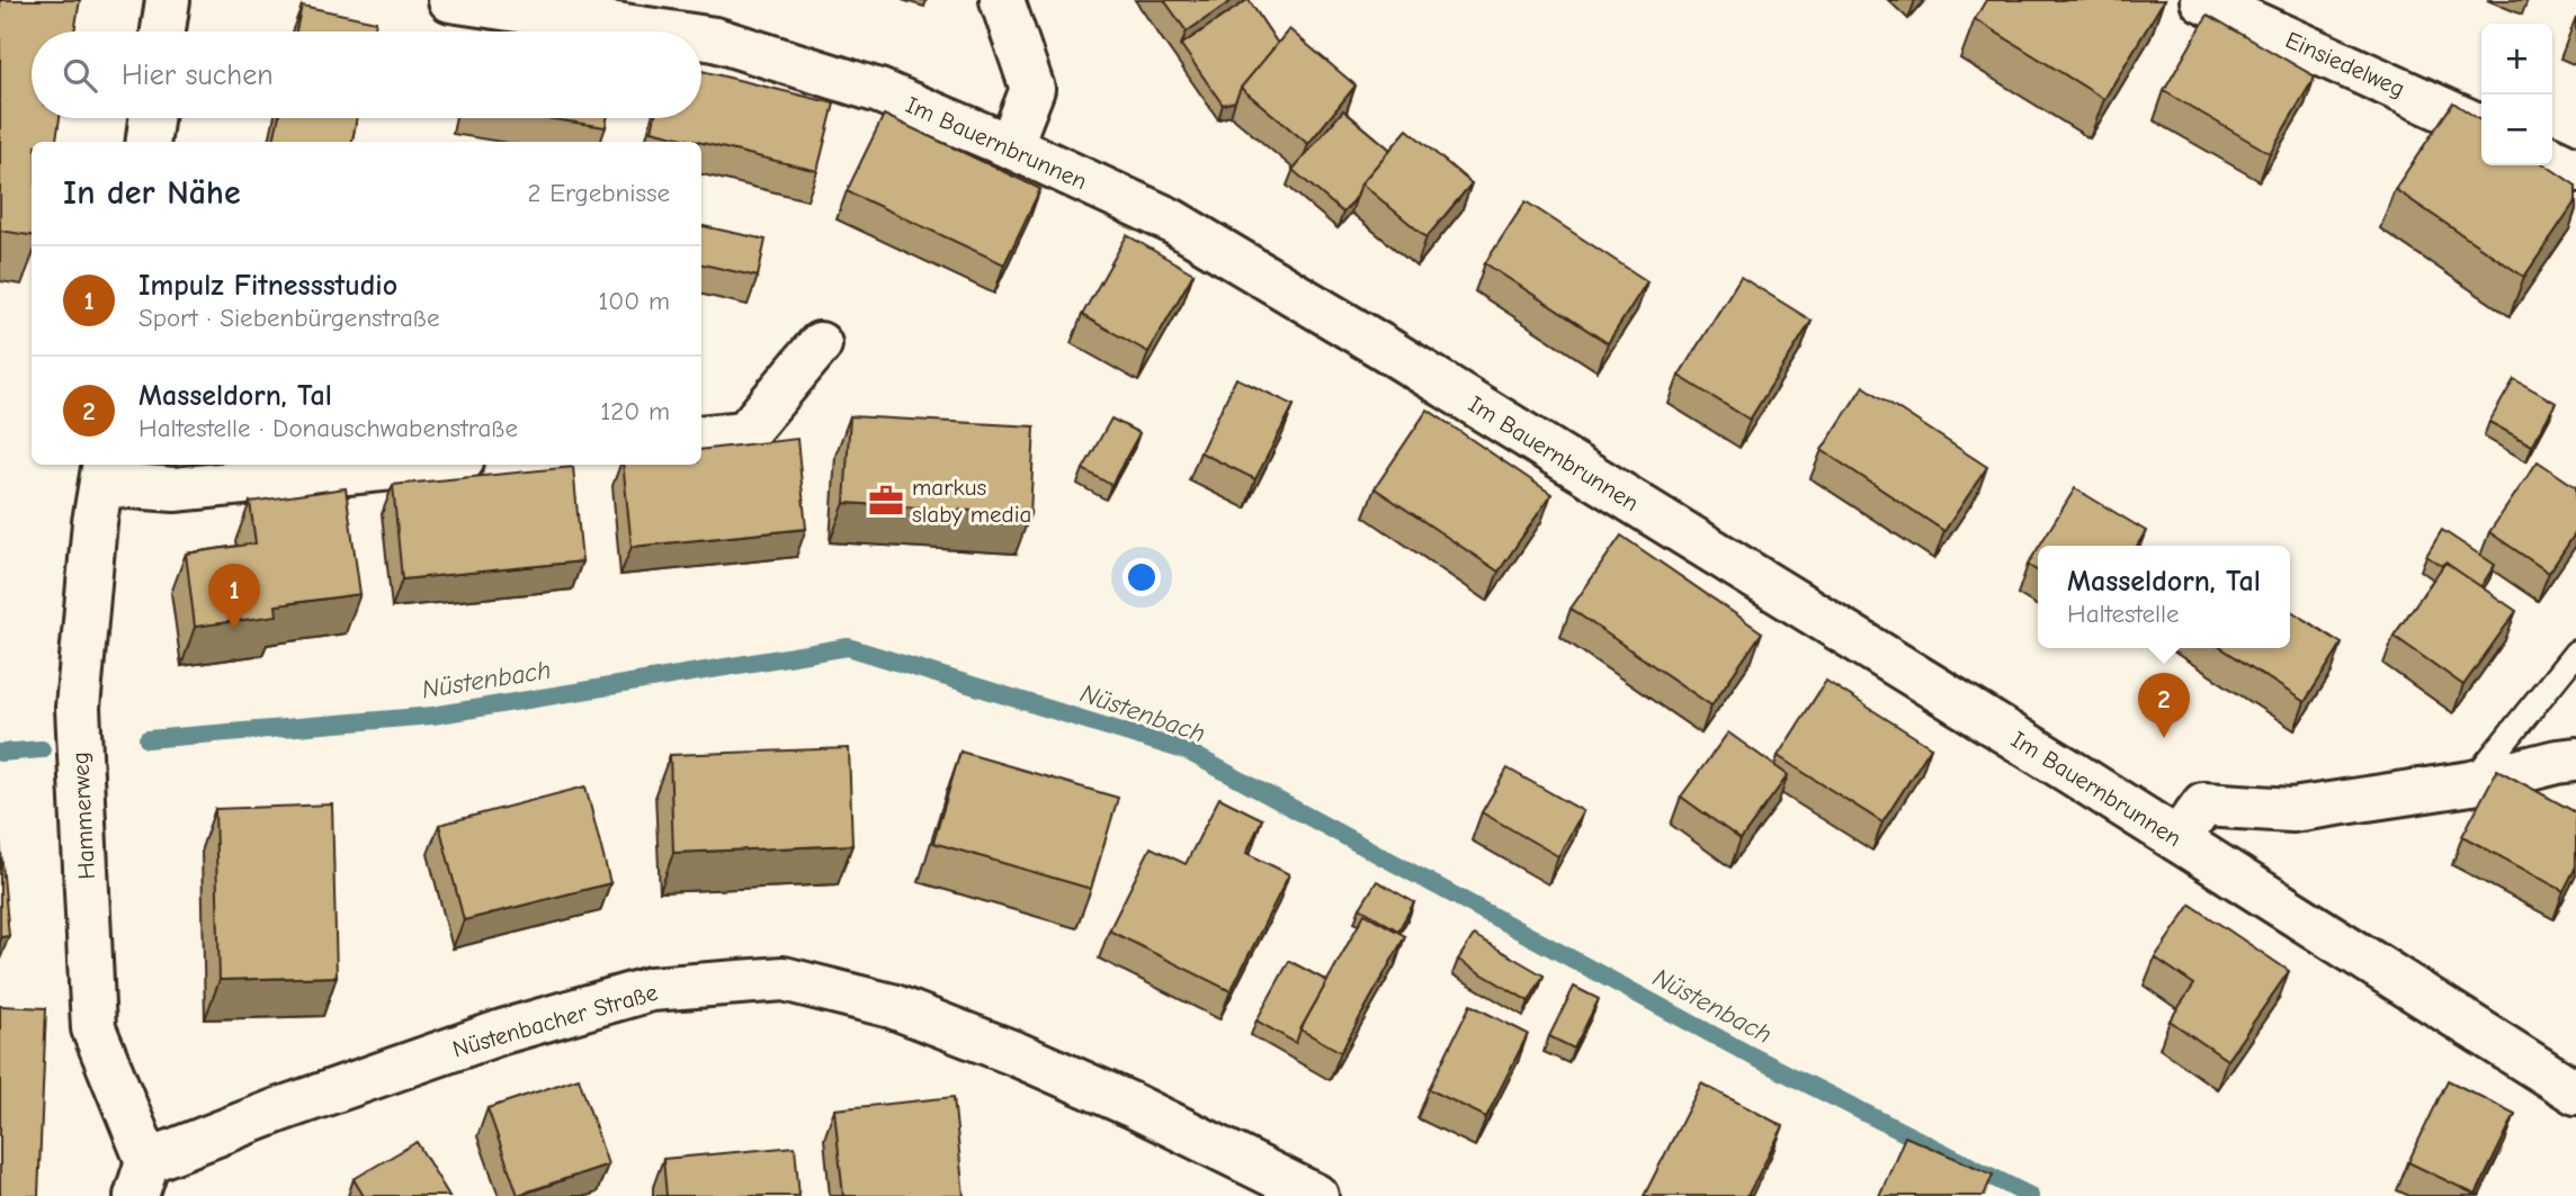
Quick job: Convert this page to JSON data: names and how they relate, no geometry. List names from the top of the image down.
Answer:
{
  "streets": {
    "street": [
      "Einsiedelweg",
      "Im Bauernbrunnen",
      "Hammerweg",
      "Nüstenbacher Straße"
    ]
  },
  "crossings": [
    ["Hammerweg", "Nüstenbacher Straße"]
  ],
  "water": ["Nüstenbach"],
  "places": {
    "office": ["markus slaby media"]
  },
  "page": {
    "map_buttons": ["+", "−"],
    "search": "Hier suchen",
    "heading": ["In der Nähe", "2 Ergebnisse"],
    "list": [
      {
        "mark": "1",
        "name": "Impulz Fitnessstudio",
        "note": "Sport · Siebenbürgenstraße",
        "value": "100 m"
      },
      {
        "mark": "2",
        "name": "Masseldorn, Tal",
        "note": "Haltestelle · Donauschwabenstraße",
        "value": "120 m"
      }
    ],
    "popup": ["Masseldorn, Tal", "Haltestelle"],
    "pins": ["1", "2"]
  }
}
